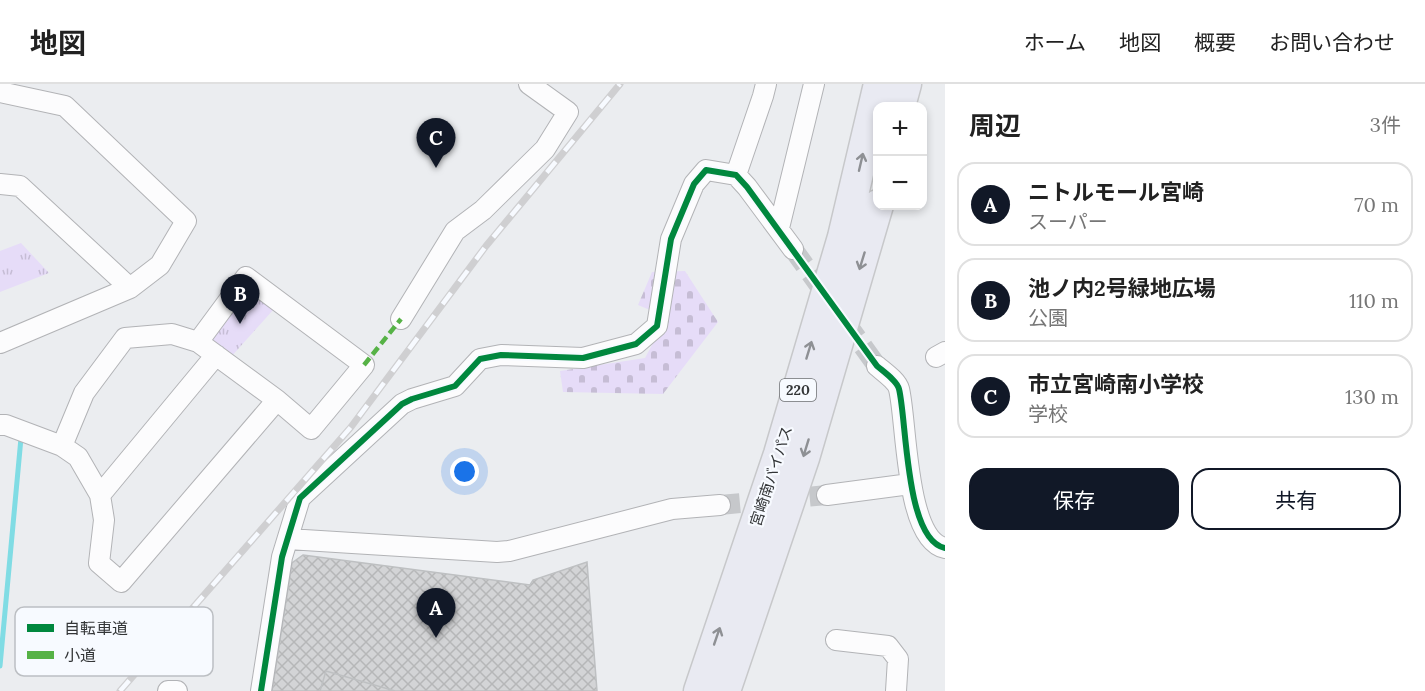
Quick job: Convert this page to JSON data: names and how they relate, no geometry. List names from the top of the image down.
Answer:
{
  "streets": {
    "highway": ["220", "宮崎南バイパス"]
  },
  "legend": ["自転車道", "小道"],
  "page": {
    "header": "地図",
    "nav": [
      "ホーム",
      "地図",
      "概要",
      "お問い合わせ"
    ],
    "heading": ["周辺", "3件"],
    "map_buttons": ["+", "−"],
    "pins": ["C", "B", "A"],
    "list": [
      {
        "mark": "A",
        "name": "ニトルモール宮崎",
        "note": "スーパー",
        "value": "70 m"
      },
      {
        "mark": "B",
        "name": "池ノ内2号緑地広場",
        "note": "公園",
        "value": "110 m"
      },
      {
        "mark": "C",
        "name": "市立宮崎南小学校",
        "note": "学校",
        "value": "130 m"
      }
    ],
    "buttons": ["保存", "共有"]
  }
}
